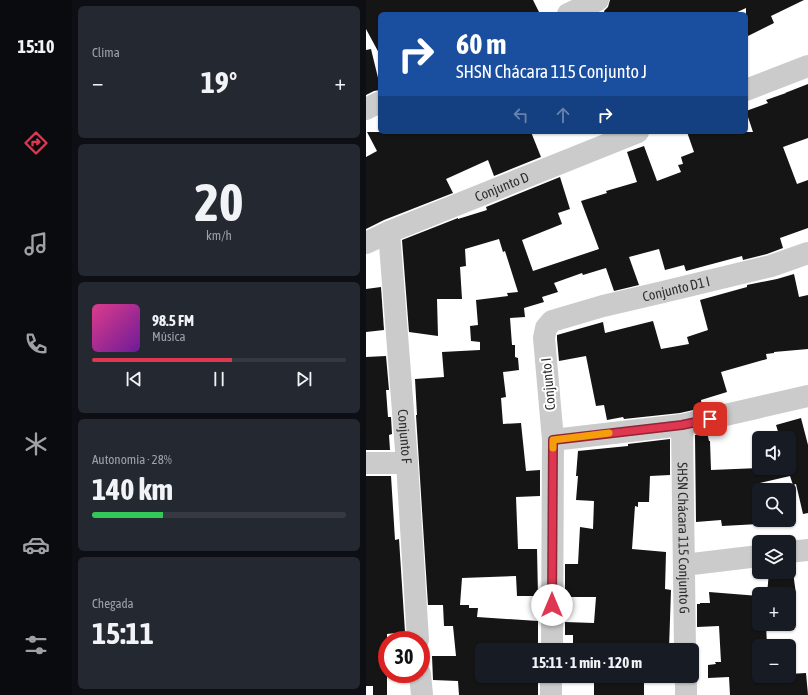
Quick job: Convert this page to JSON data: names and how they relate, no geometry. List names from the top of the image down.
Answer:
{
  "streets": {
    "street": [
      "Conjunto D",
      "Conjunto D1 I",
      "Conjunto I",
      "Conjunto F",
      "SHSN Chácara 115 Conjunto G"
    ]
  },
  "crossings": [
    ["Conjunto D", "Conjunto F"],
    ["Conjunto D1 I", "Conjunto I"]
  ],
  "page": {
    "tabs": "15:10",
    "tile": [
      "Clima",
      ["20", "km/h"],
      ["Autonomia · 28%", "140 km"],
      ["Chegada", "15:11"]
    ],
    "turn": ["60 m", "SHSN Chácara 115 Conjunto J"],
    "heat": ["−", "19°", "+"],
    "song": ["98.5 FM", "Música"],
    "map_buttons": ["+", "−"],
    "limit": "30",
    "trip": "15:11 · 1 min · 120 m"
  }
}
